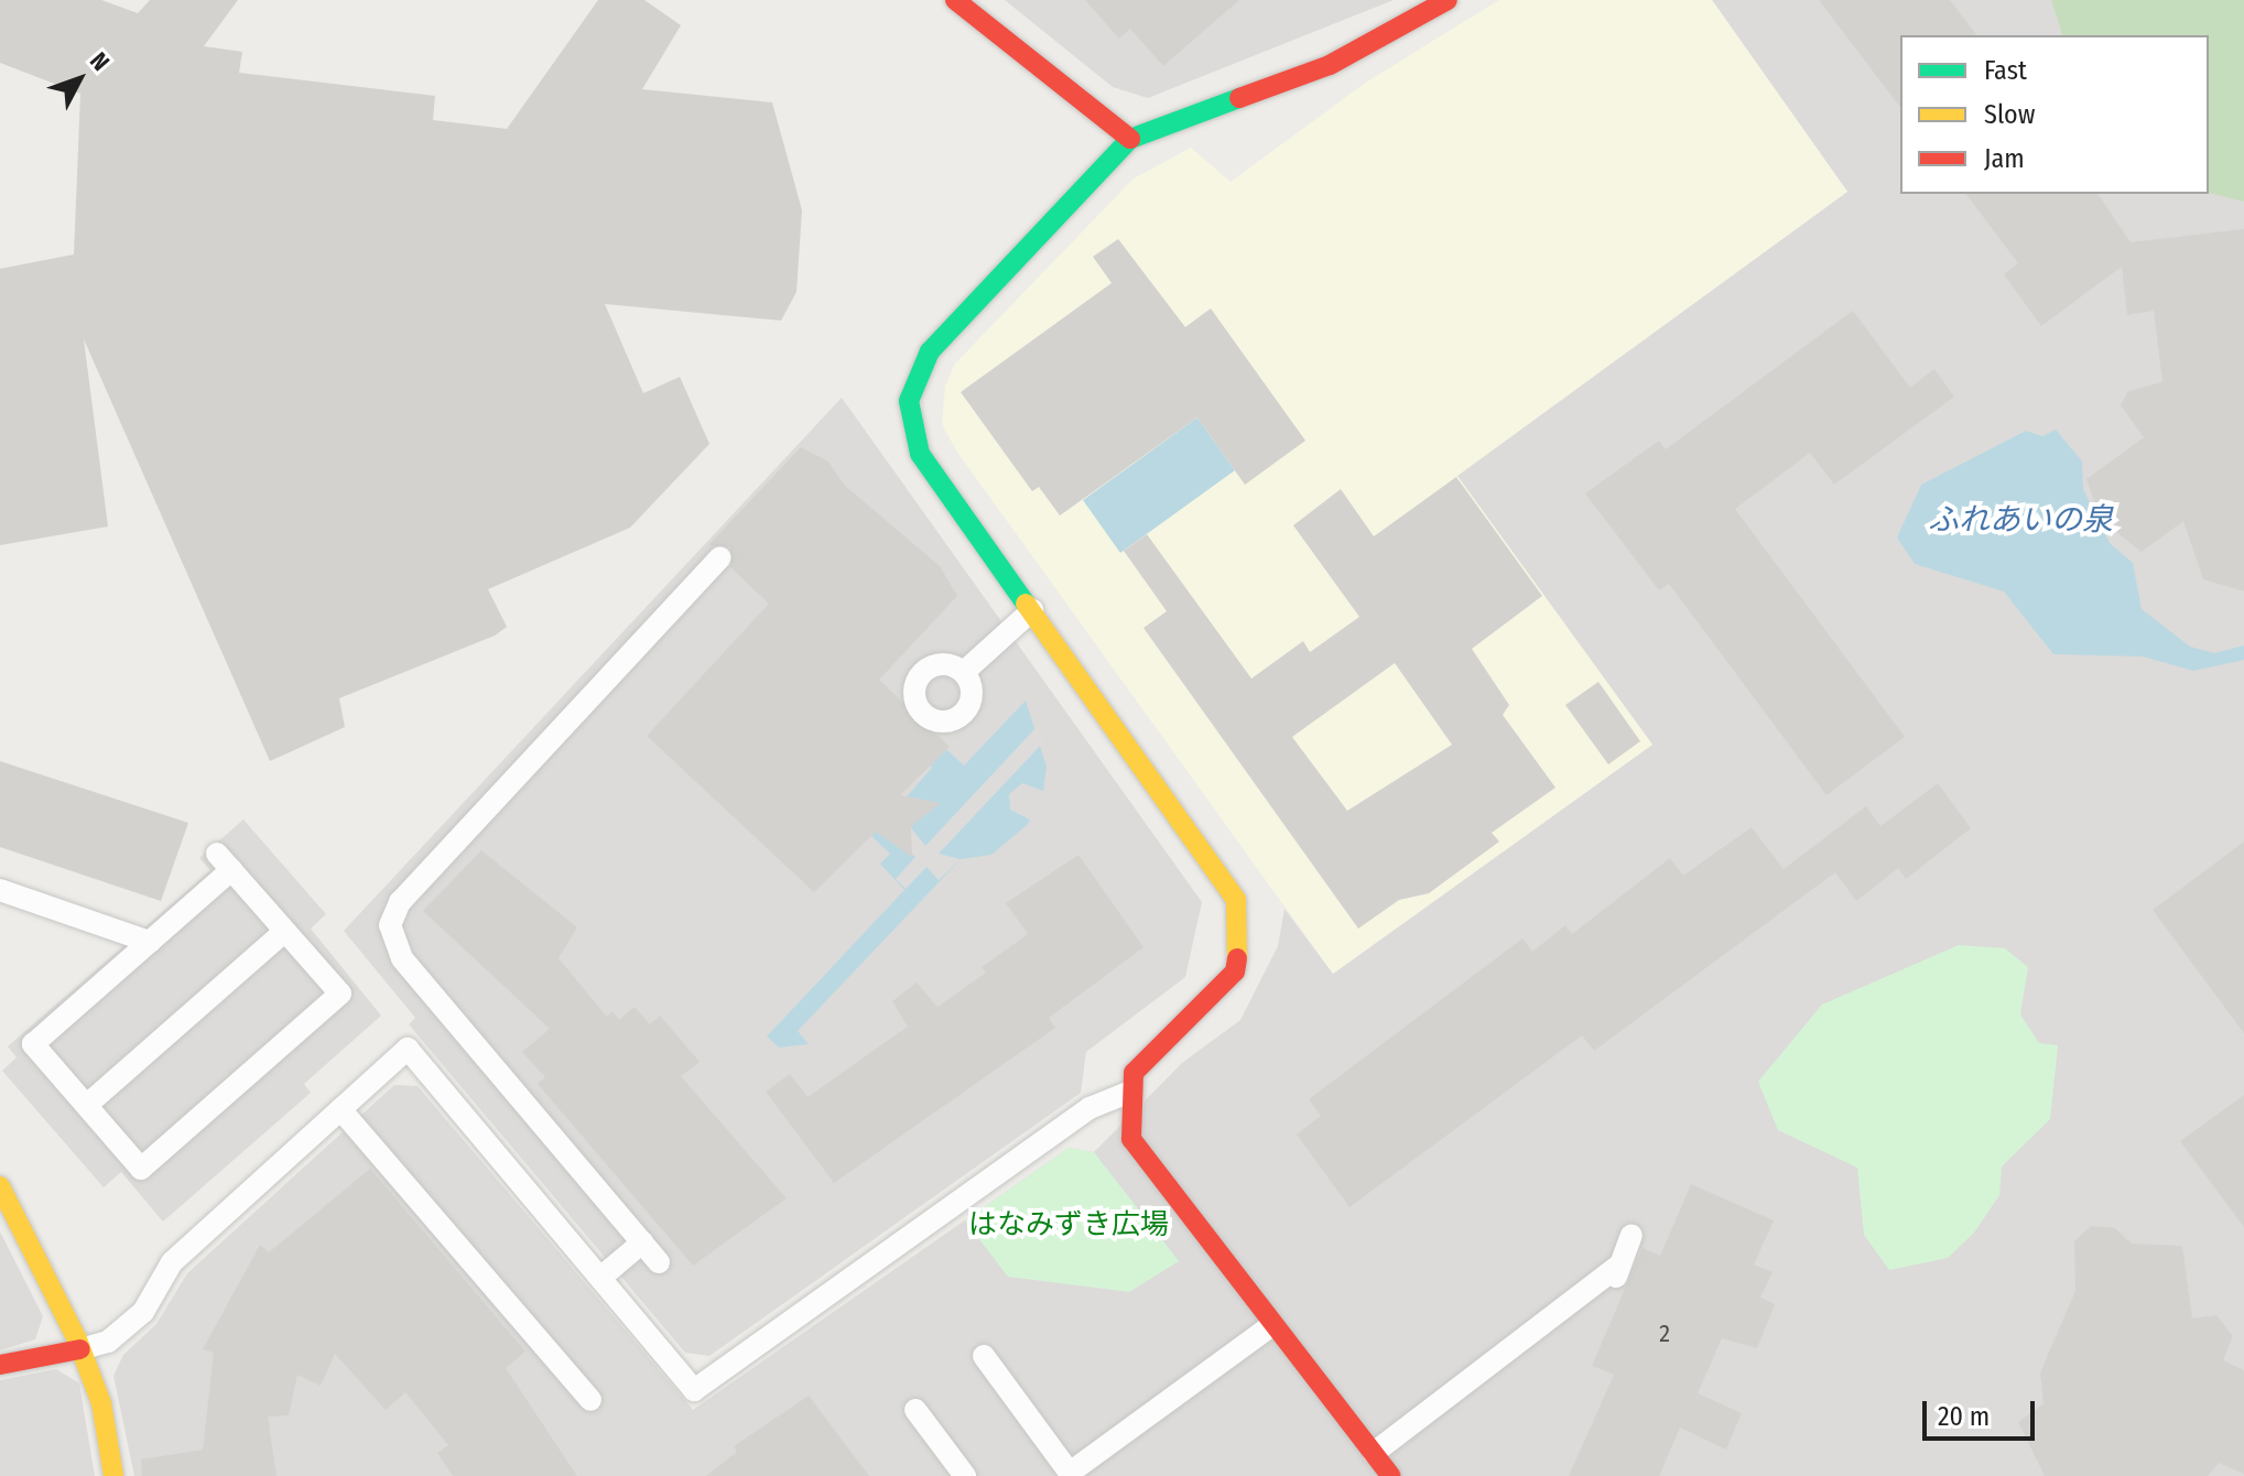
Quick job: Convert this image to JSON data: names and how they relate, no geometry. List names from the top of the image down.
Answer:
{
  "water": ["ふれあいの泉"],
  "parks": ["はなみずき広場"],
  "house_numbers": ["2"],
  "legend": ["Fast", "Slow", "Jam"],
  "scale_bar": "20 m",
  "north": "top right"
}
